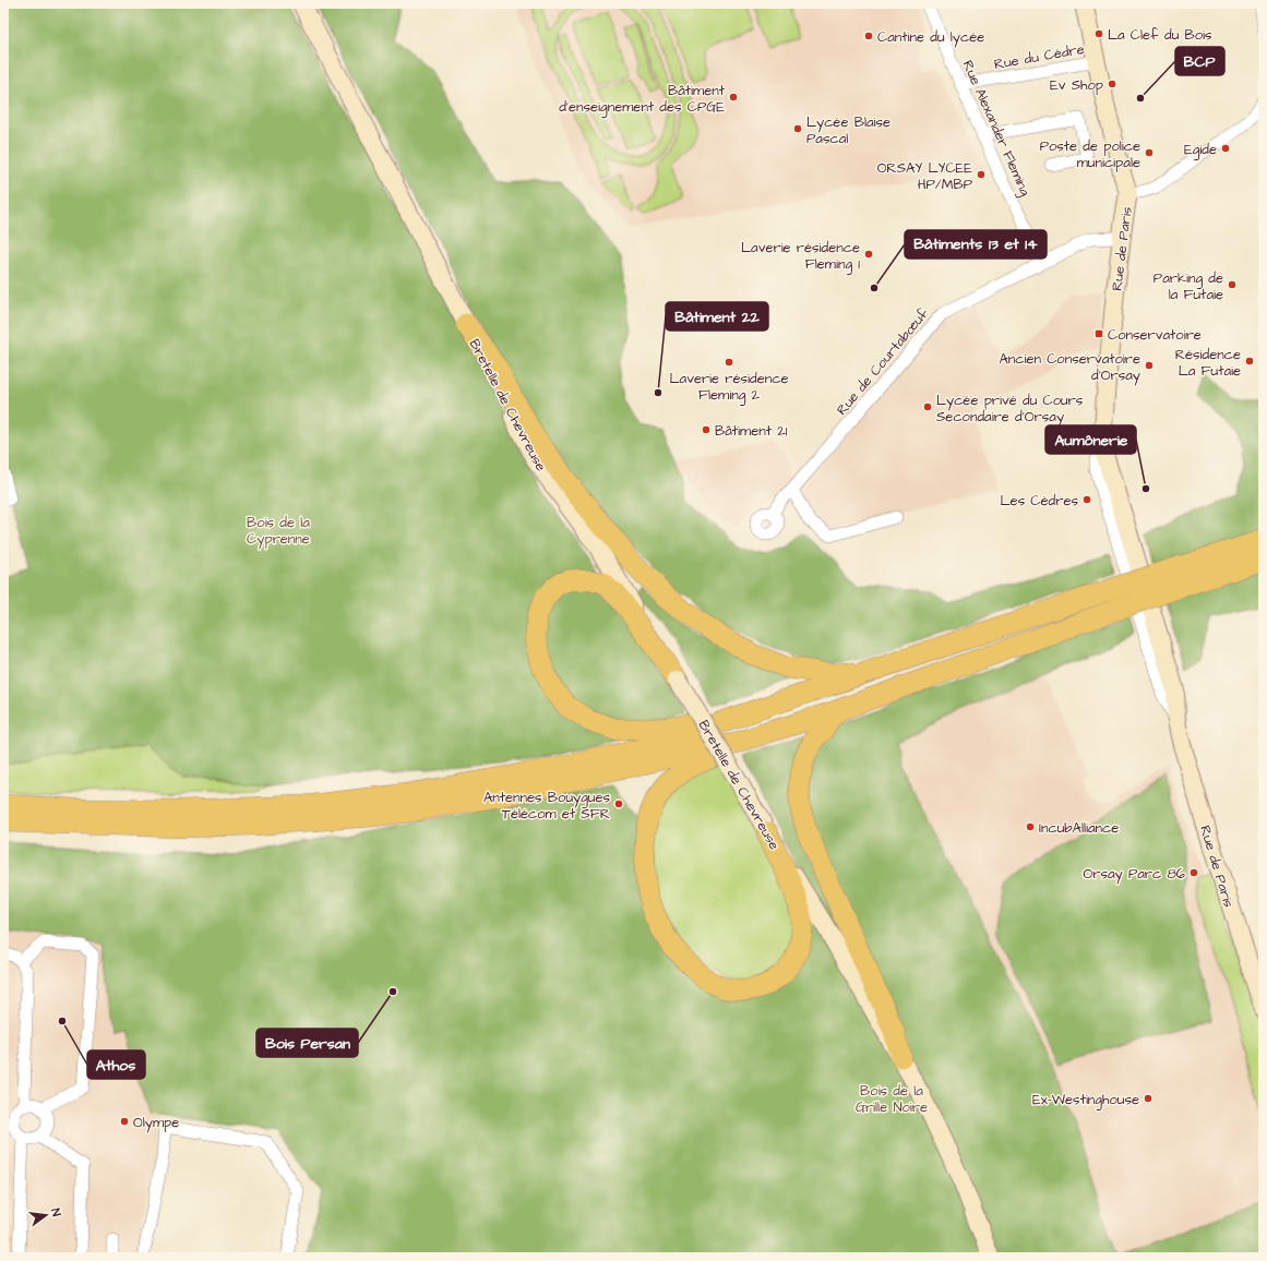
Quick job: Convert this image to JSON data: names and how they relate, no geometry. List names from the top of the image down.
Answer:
{
  "streets": {
    "main road": ["Rue de Paris", "Bretelle de Chevreuse"],
    "street": ["Rue du Cèdre", "Rue Alexander Fleming", "Rue de Courtabœuf"]
  },
  "crossings": [
    ["Rue du Cèdre", "Rue Alexander Fleming"],
    ["Rue Alexander Fleming", "Rue de Courtabœuf"]
  ],
  "parks": ["Bois de la Cyprenne", "Bois de la Grille Noire"],
  "places": {
    "other": [
      "La Clef du Bois",
      "Cantine du lycée",
      "Ev Shop",
      "Bâtiment d'enseignement des CPGE",
      "BCP",
      "Lycée Blaise Pascal",
      "Egide",
      "Poste de police municipale",
      "ORSAY LYCEE HP/MBP",
      "Laverie résidence Fleming 1",
      "Parking de la Futaie",
      "Bâtiments 13 et 14",
      "Résidence La Futaie",
      "Laverie résidence Fleming 2",
      "Ancien Conservatoire d'Orsay",
      "Bâtiment 22",
      "Lycée privé du Cours Secondaire d'Orsay",
      "Bâtiment 21",
      "Aumônerie",
      "Les Cèdres",
      "Antennes Bouygues Télécom et SFR",
      "IncubAlliance",
      "Orsay Parc 86",
      "Bois Persan",
      "Athos",
      "Ex-Westinghouse",
      "Olympe"
    ],
    "transit": ["Conservatoire"]
  },
  "north": "right"
}
